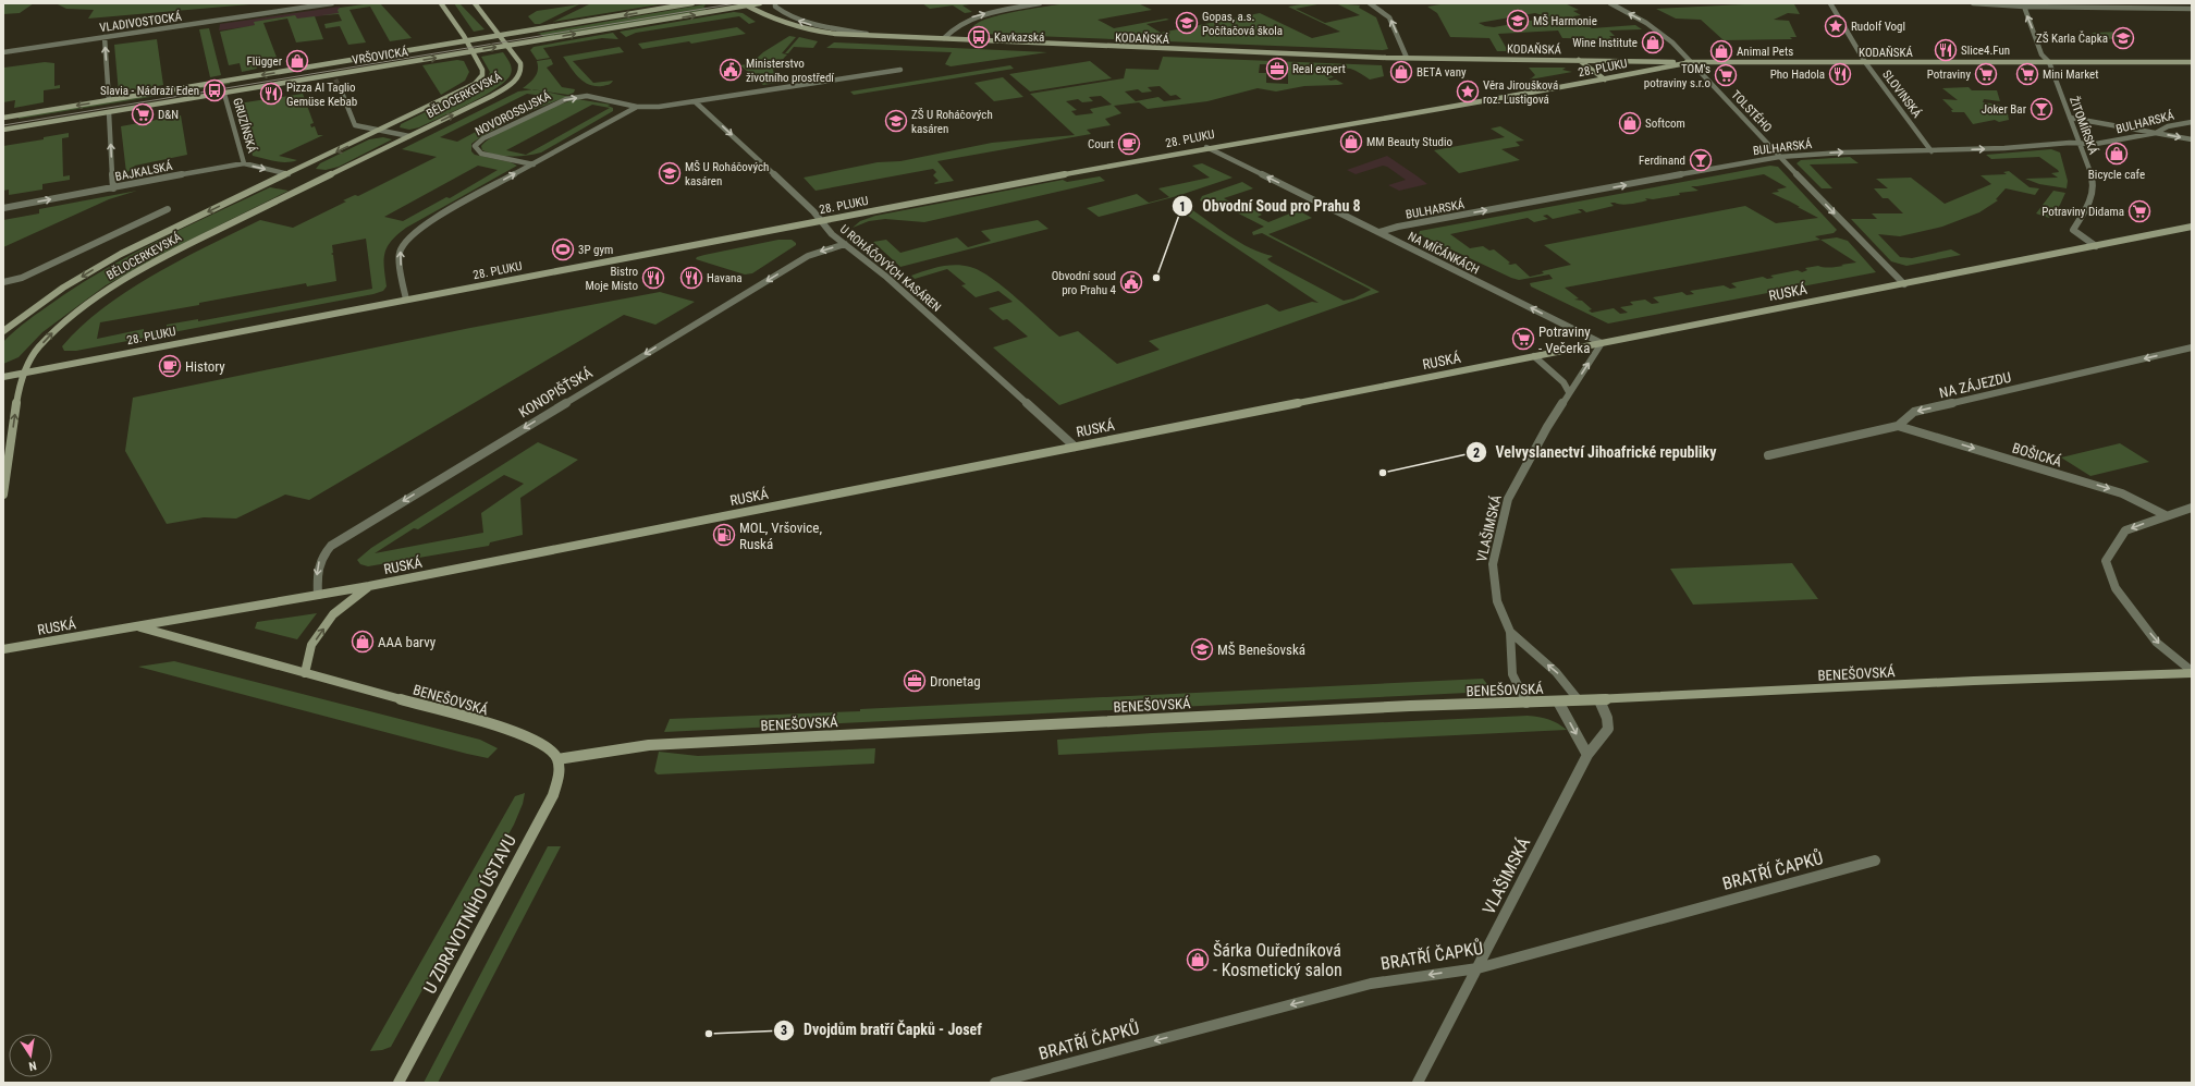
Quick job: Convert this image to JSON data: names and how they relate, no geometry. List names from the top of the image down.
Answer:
{
  "streets": {
    "street": [
      "VLADIVOSTOCKÁ",
      "KODAŇSKÁ",
      "VRŠOVICKÁ",
      "28. PLUKU",
      "SLOVINSKÁ",
      "BĚLOCERKEVSKÁ",
      "TOLSTÉHO",
      "NOVOROSSIJSKÁ",
      "BULHARSKÁ",
      "GRUZÍNSKÁ",
      "ŽITOMÍRSKÁ",
      "BAJKALSKÁ",
      "NA MÍČÁNKÁCH",
      "U ROHÁČOVÝCH KASÁREN",
      "RUSKÁ",
      "NA ZÁJEZDU",
      "KONOPIŠŤSKÁ",
      "BOŠICKÁ",
      "VLAŠIMSKÁ",
      "BENEŠOVSKÁ",
      "BRATŘÍ ČAPKŮ",
      "U ZDRAVOTNÍHO ÚSTAVU"
    ]
  },
  "crossings": [
    ["KODAŇSKÁ", "VRŠOVICKÁ"],
    ["KODAŇSKÁ", "28. PLUKU"],
    ["KODAŇSKÁ", "SLOVINSKÁ"],
    ["KODAŇSKÁ", "TOLSTÉHO"],
    ["KODAŇSKÁ", "ŽITOMÍRSKÁ"],
    ["VRŠOVICKÁ", "BĚLOCERKEVSKÁ"],
    ["VRŠOVICKÁ", "GRUZÍNSKÁ"],
    ["28. PLUKU", "BĚLOCERKEVSKÁ"],
    ["28. PLUKU", "TOLSTÉHO"],
    ["28. PLUKU", "NA MÍČÁNKÁCH"],
    ["28. PLUKU", "U ROHÁČOVÝCH KASÁREN"],
    ["SLOVINSKÁ", "BULHARSKÁ"],
    ["BĚLOCERKEVSKÁ", "BAJKALSKÁ"],
    ["TOLSTÉHO", "BULHARSKÁ"],
    ["TOLSTÉHO", "RUSKÁ"],
    ["BULHARSKÁ", "ŽITOMÍRSKÁ"],
    ["BULHARSKÁ", "NA MÍČÁNKÁCH"],
    ["GRUZÍNSKÁ", "BAJKALSKÁ"],
    ["ŽITOMÍRSKÁ", "RUSKÁ"],
    ["NA MÍČÁNKÁCH", "RUSKÁ"],
    ["NA MÍČÁNKÁCH", "VLAŠIMSKÁ"],
    ["U ROHÁČOVÝCH KASÁREN", "RUSKÁ"],
    ["U ROHÁČOVÝCH KASÁREN", "KONOPIŠŤSKÁ"],
    ["RUSKÁ", "KONOPIŠŤSKÁ"],
    ["RUSKÁ", "VLAŠIMSKÁ"],
    ["RUSKÁ", "BENEŠOVSKÁ"],
    ["NA ZÁJEZDU", "BOŠICKÁ"],
    ["VLAŠIMSKÁ", "BENEŠOVSKÁ"],
    ["VLAŠIMSKÁ", "BRATŘÍ ČAPKŮ"],
    ["BENEŠOVSKÁ", "U ZDRAVOTNÍHO ÚSTAVU"]
  ],
  "one_way": [
    "BULHARSKÁ",
    "NA MÍČÁNKÁCH",
    "NA ZÁJEZDU",
    "KONOPIŠŤSKÁ",
    "BOŠICKÁ",
    "BRATŘÍ ČAPKŮ"
  ],
  "places": {
    "school or university": [
      "MŠ Harmonie",
      "Gopas, a.s. Počítačová škola",
      "ZŠ Karla Čapka",
      "ZŠ U Roháčových kasáren",
      "MŠ U Roháčových kasáren",
      "MŠ Benešovská"
    ],
    "place": ["Rudolf Vogl", "Věra Jiroušková roz. Lustigová"],
    "bus stop": ["Kavkazská", "Slavia - Nádraží Eden"],
    "shop": [
      "Wine Institute",
      "Animal Pets",
      "Flügger",
      "BETA vany",
      "Softcom",
      "MM Beauty Studio",
      "Bicycle cafe",
      "AAA barvy",
      "Šárka Ouředníková - Kosmetický salon"
    ],
    "restaurant": [
      "Slice4.Fun",
      "Pho Hadola",
      "Pizza Al Taglio Gemüse Kebab",
      "Bistro Moje Místo",
      "Havana"
    ],
    "office": ["Real expert", "Dronetag"],
    "public building": ["Ministerstvo životního prostředí", "Obvodní soud pro Prahu 4"],
    "supermarket": [
      "Potraviny",
      "Mini Market",
      "TOM's potraviny s.r.o",
      "D&N",
      "Potraviny Didama",
      "Potraviny - Večerka"
    ],
    "bar": ["Joker Bar", "Ferdinand"],
    "cafe": ["Court", "History"],
    "sports": ["3P gym"],
    "other": ["Obvodní Soud pro Prahu 8", "Velvyslanectví Jihoafrické republiky", "Dvojdům bratří Čapků - Josef"],
    "fuel station": ["MOL, Vršovice, Ruská"]
  },
  "north": "bottom"
}
